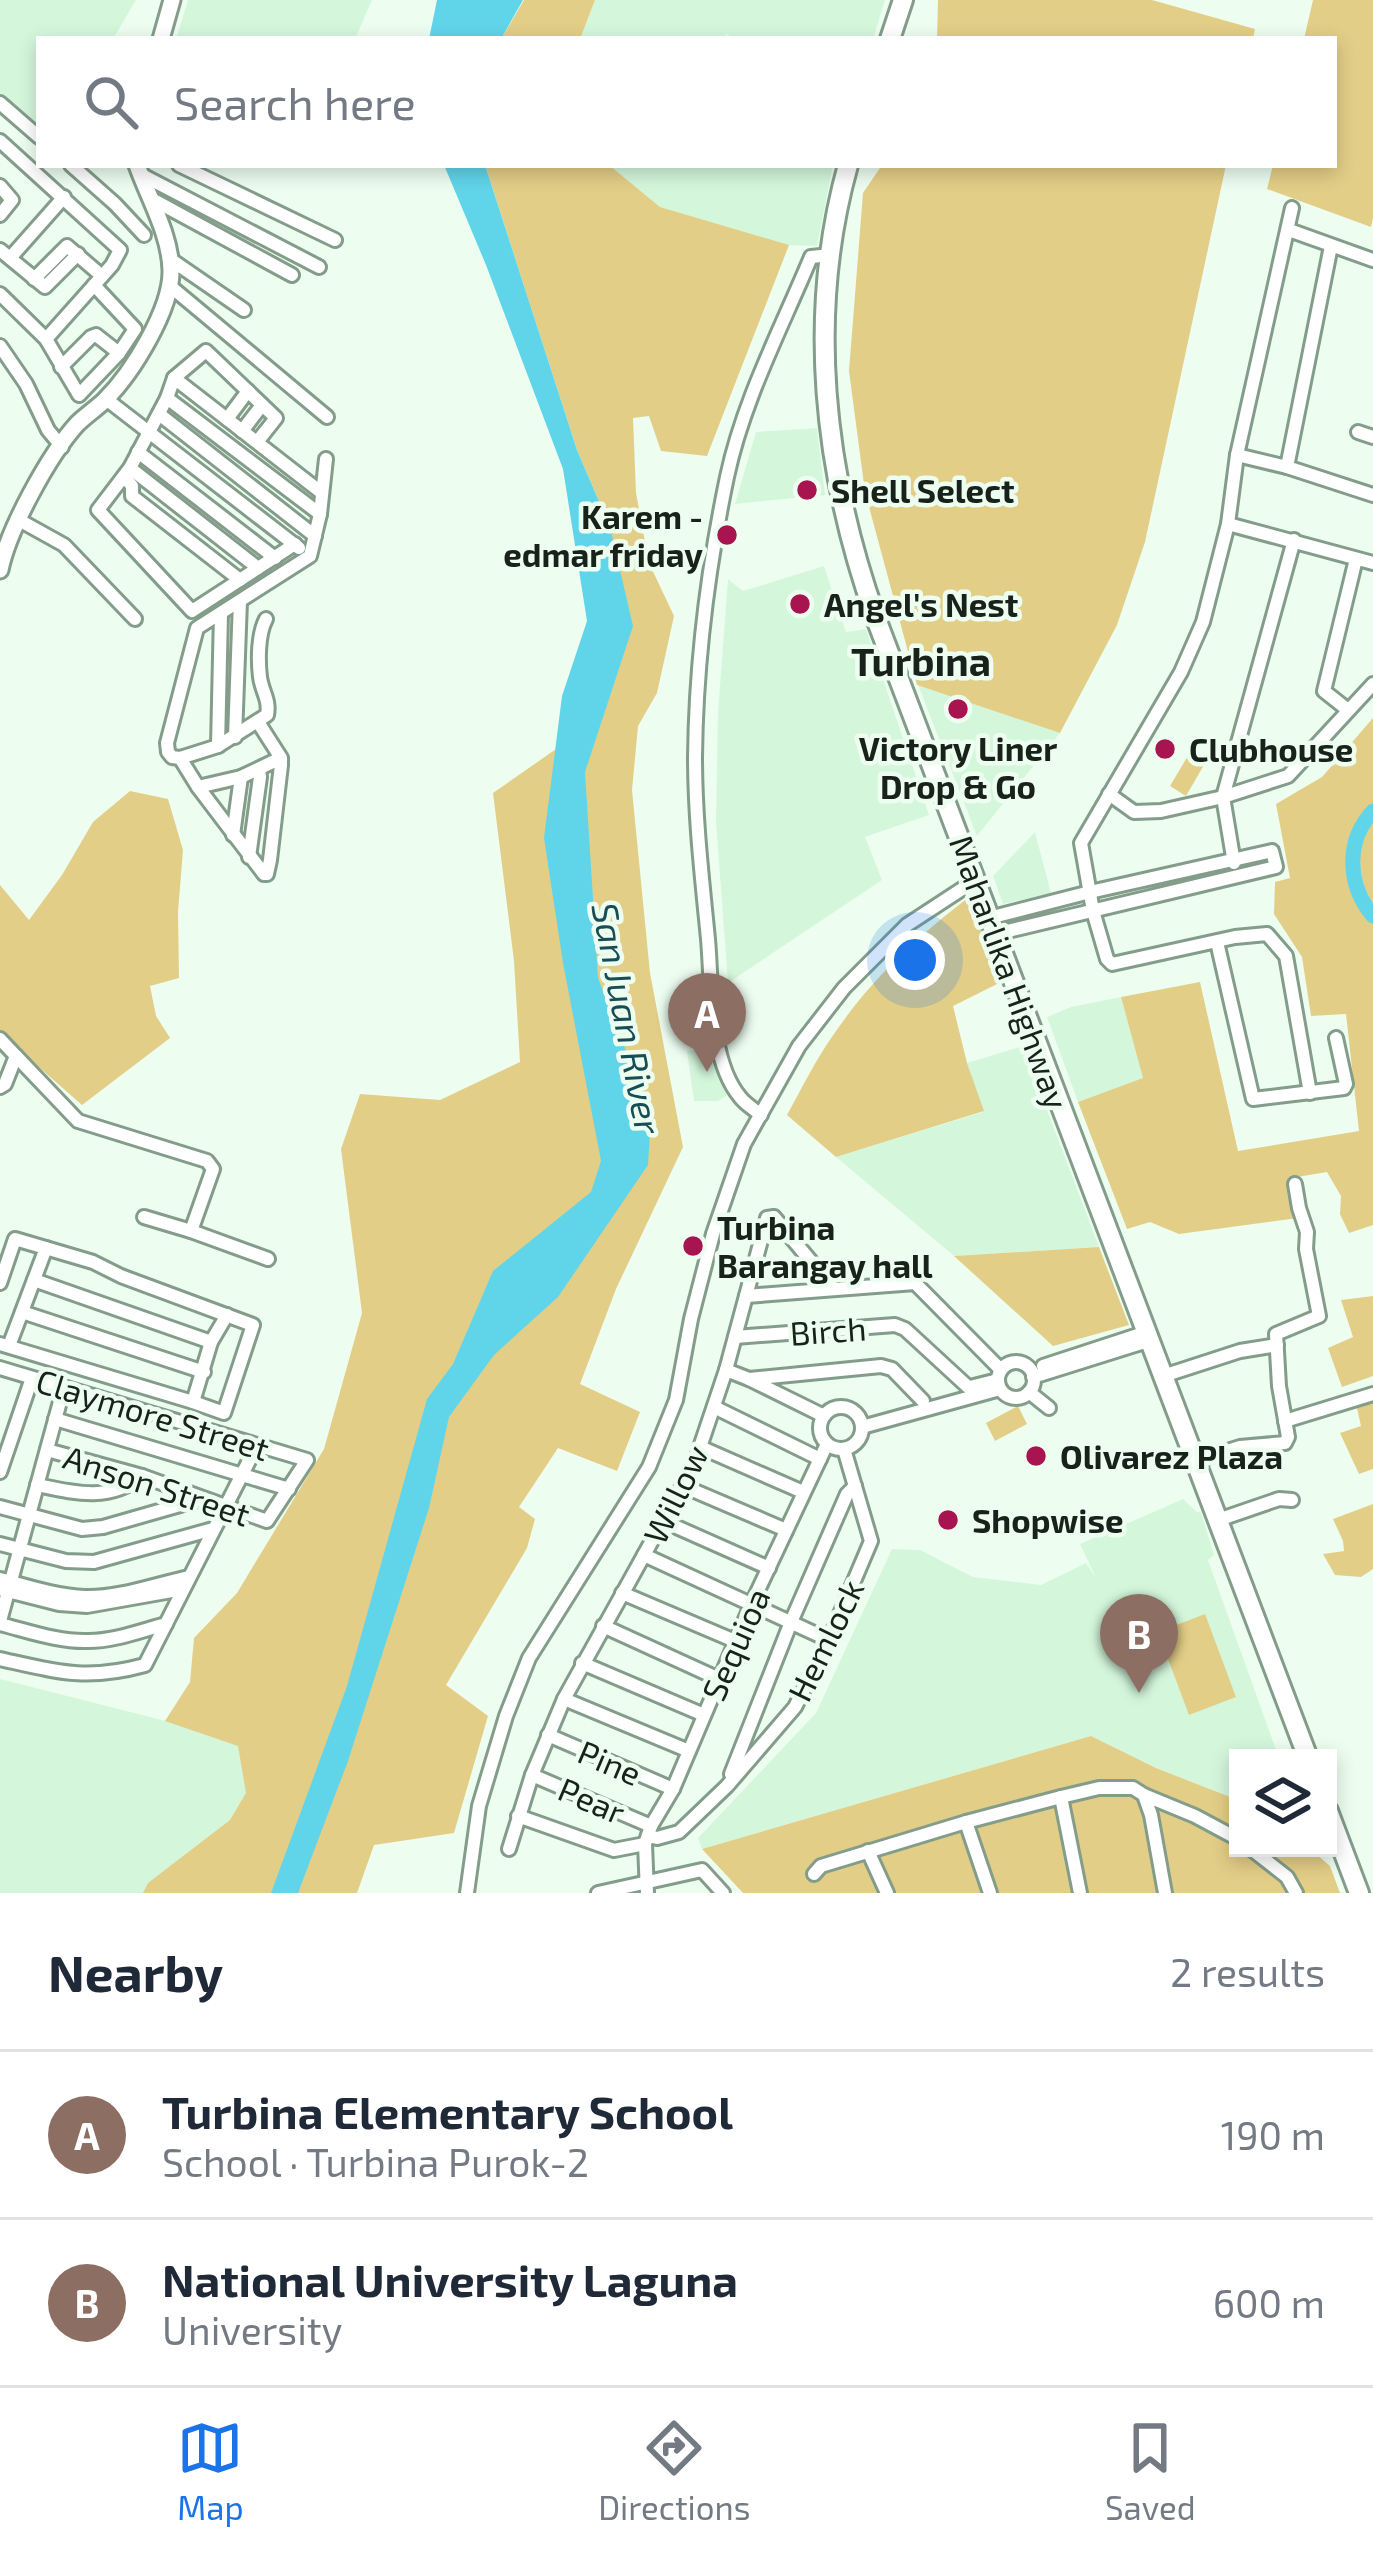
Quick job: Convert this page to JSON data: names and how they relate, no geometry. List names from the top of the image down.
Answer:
{
  "streets": {
    "highway": ["Maharlika Highway"],
    "street": [
      "Birch",
      "Claymore Street",
      "Anson Street",
      "Willow",
      "Hemlock",
      "Sequioa",
      "Pine",
      "Pear"
    ]
  },
  "crossings": [
    ["Birch", "Willow"],
    ["Claymore Street", "Anson Street"],
    ["Willow", "Pine"],
    ["Willow", "Pear"],
    ["Hemlock", "Sequioa"],
    ["Hemlock", "Pear"],
    ["Sequioa", "Pine"],
    ["Sequioa", "Pear"]
  ],
  "districts": ["Turbina"],
  "water": ["San Juan River"],
  "places": [
    "Shell Select",
    "Karem - edmar friday",
    "Angel's Nest",
    "Victory Liner Drop & Go",
    "Clubhouse",
    "Turbina Barangay hall",
    "Olivarez Plaza",
    "Shopwise"
  ],
  "page": {
    "search": "Search here",
    "pins": ["A", "B"],
    "heading": ["Nearby", "2 results"],
    "list": [
      {
        "mark": "A",
        "name": "Turbina Elementary School",
        "note": "School · Turbina Purok-2",
        "value": "190 m"
      },
      {
        "mark": "B",
        "name": "National University Laguna",
        "note": "University",
        "value": "600 m"
      }
    ],
    "nav": ["Map", "Directions", "Saved"]
  }
}
